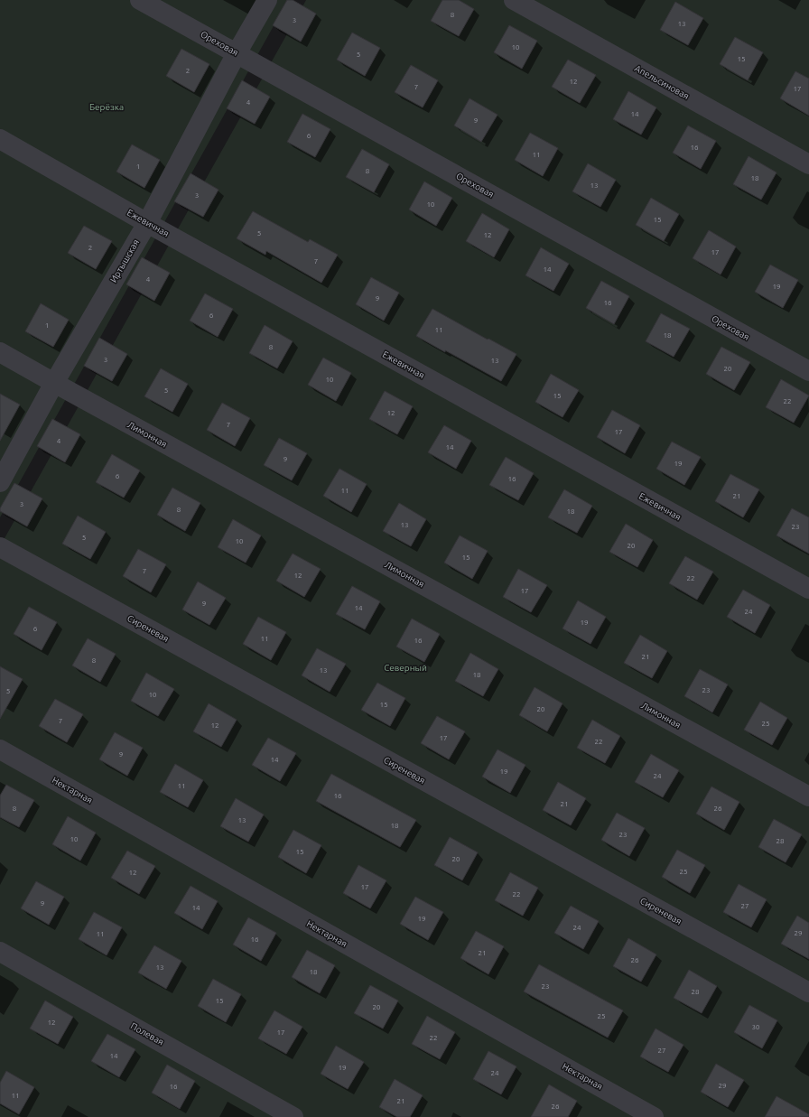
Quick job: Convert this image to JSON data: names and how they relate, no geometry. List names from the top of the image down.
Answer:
{
  "streets": {
    "street": [
      "Ореховая",
      "Апельсиновая",
      "Ежевичная",
      "Иртышская",
      "Лимонная",
      "Сиреневая",
      "Нектарная",
      "Полевая"
    ]
  },
  "crossings": [
    ["Ореховая", "Иртышская"],
    ["Ежевичная", "Иртышская"],
    ["Иртышская", "Лимонная"]
  ],
  "parks": ["Берёзка", "Северный"],
  "house_numbers": [
    "8",
    "3",
    "13",
    "10",
    "5",
    "15",
    "2",
    "12",
    "7",
    "17",
    "4",
    "14",
    "9",
    "6",
    "16",
    "11",
    "1",
    "8",
    "18",
    "13",
    "3",
    "10",
    "15",
    "5",
    "12",
    "2",
    "17",
    "7",
    "14",
    "4",
    "19",
    "9",
    "16",
    "6",
    "1",
    "11",
    "18",
    "8",
    "3",
    "13",
    "20",
    "10",
    "5",
    "15",
    "22",
    "12",
    "7",
    "17",
    "4",
    "14",
    "9",
    "19",
    "6",
    "16",
    "11",
    "21",
    "3",
    "8",
    "18",
    "13",
    "23",
    "5",
    "10",
    "20",
    "15",
    "7",
    "12",
    "22",
    "17",
    "9",
    "14",
    "24",
    "19",
    "6",
    "11",
    "16",
    "21",
    "8",
    "13",
    "18",
    "23",
    "5",
    "10",
    "15",
    "20",
    "7",
    "25",
    "12",
    "17",
    "22",
    "9",
    "14",
    "19",
    "24",
    "11",
    "16",
    "21",
    "8",
    "26",
    "13",
    "18",
    "23",
    "10",
    "28",
    "15",
    "20",
    "25",
    "12",
    "17",
    "22",
    "9",
    "27",
    "14",
    "19",
    "24",
    "29",
    "11",
    "16",
    "21",
    "26",
    "13",
    "18",
    "23",
    "28",
    "15",
    "20",
    "25",
    "12",
    "30",
    "17",
    "22",
    "27",
    "14",
    "19",
    "24",
    "29",
    "16",
    "11",
    "21",
    "26"
  ]
}
